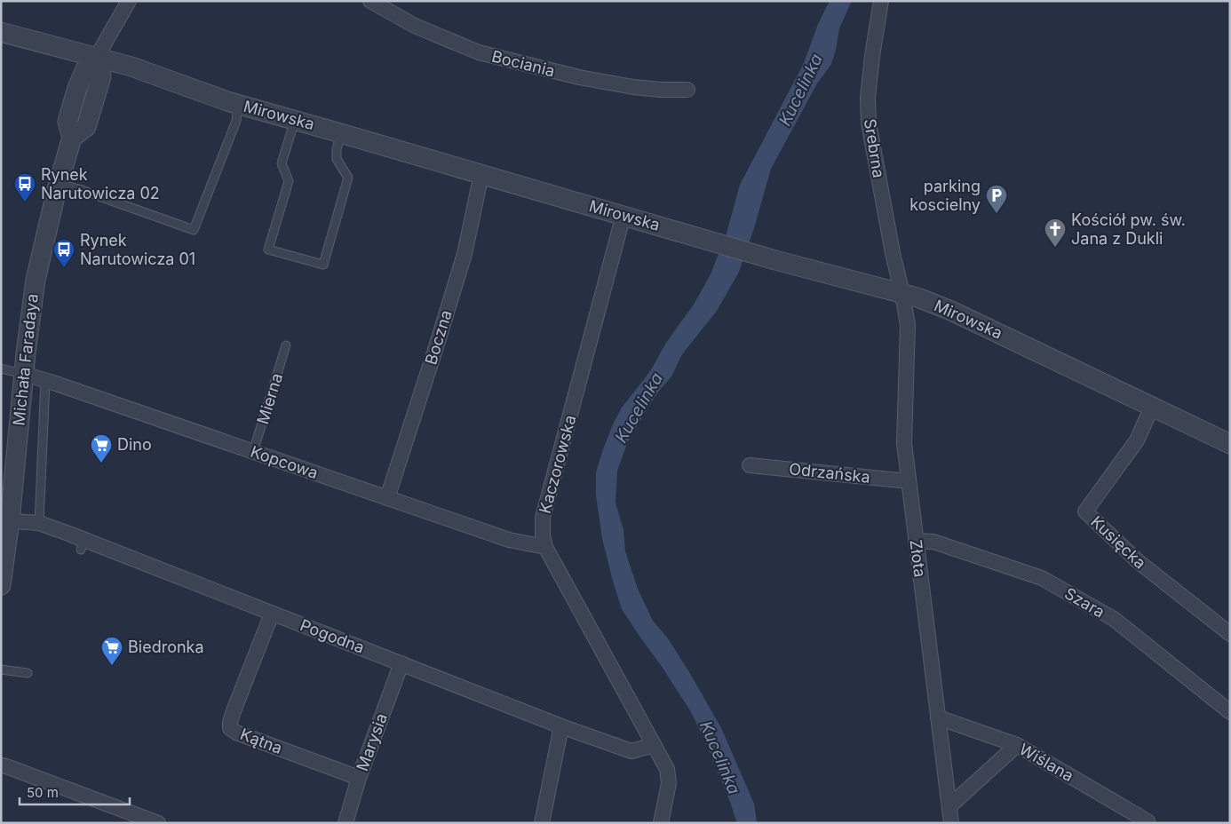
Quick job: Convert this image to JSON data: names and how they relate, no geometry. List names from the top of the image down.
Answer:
{
  "streets": {
    "street": [
      "Bociania",
      "Mirowska",
      "Srebrna",
      "Boczna",
      "Michała Faradaya",
      "Kopcowa",
      "Kaczorowska",
      "Odrzańska",
      "Kusięcka",
      "Złota",
      "Szara",
      "Pogodna",
      "Kątna",
      "Marysia",
      "Wiślana"
    ],
    "lane": ["Mierna"]
  },
  "crossings": [
    ["Mirowska", "Srebrna"],
    ["Mirowska", "Boczna"],
    ["Mirowska", "Michała Faradaya"],
    ["Mirowska", "Kaczorowska"],
    ["Mirowska", "Kusięcka"],
    ["Mirowska", "Złota"],
    ["Srebrna", "Złota"],
    ["Boczna", "Kopcowa"],
    ["Michała Faradaya", "Kopcowa"],
    ["Michała Faradaya", "Pogodna"],
    ["Mierna", "Kopcowa"],
    ["Kopcowa", "Kaczorowska"],
    ["Kaczorowska", "Pogodna"],
    ["Odrzańska", "Złota"],
    ["Złota", "Szara"],
    ["Złota", "Wiślana"],
    ["Pogodna", "Kątna"],
    ["Pogodna", "Marysia"],
    ["Kątna", "Marysia"]
  ],
  "water": ["Kucelinka"],
  "places": {
    "bus stop": ["Rynek Narutowicza 02", "Rynek Narutowicza 01"],
    "parking": ["parking koscielny"],
    "church": ["Kościół pw. św. Jana z Dukli"],
    "supermarket": ["Dino", "Biedronka"]
  },
  "scale_bar": "50 m"
}
